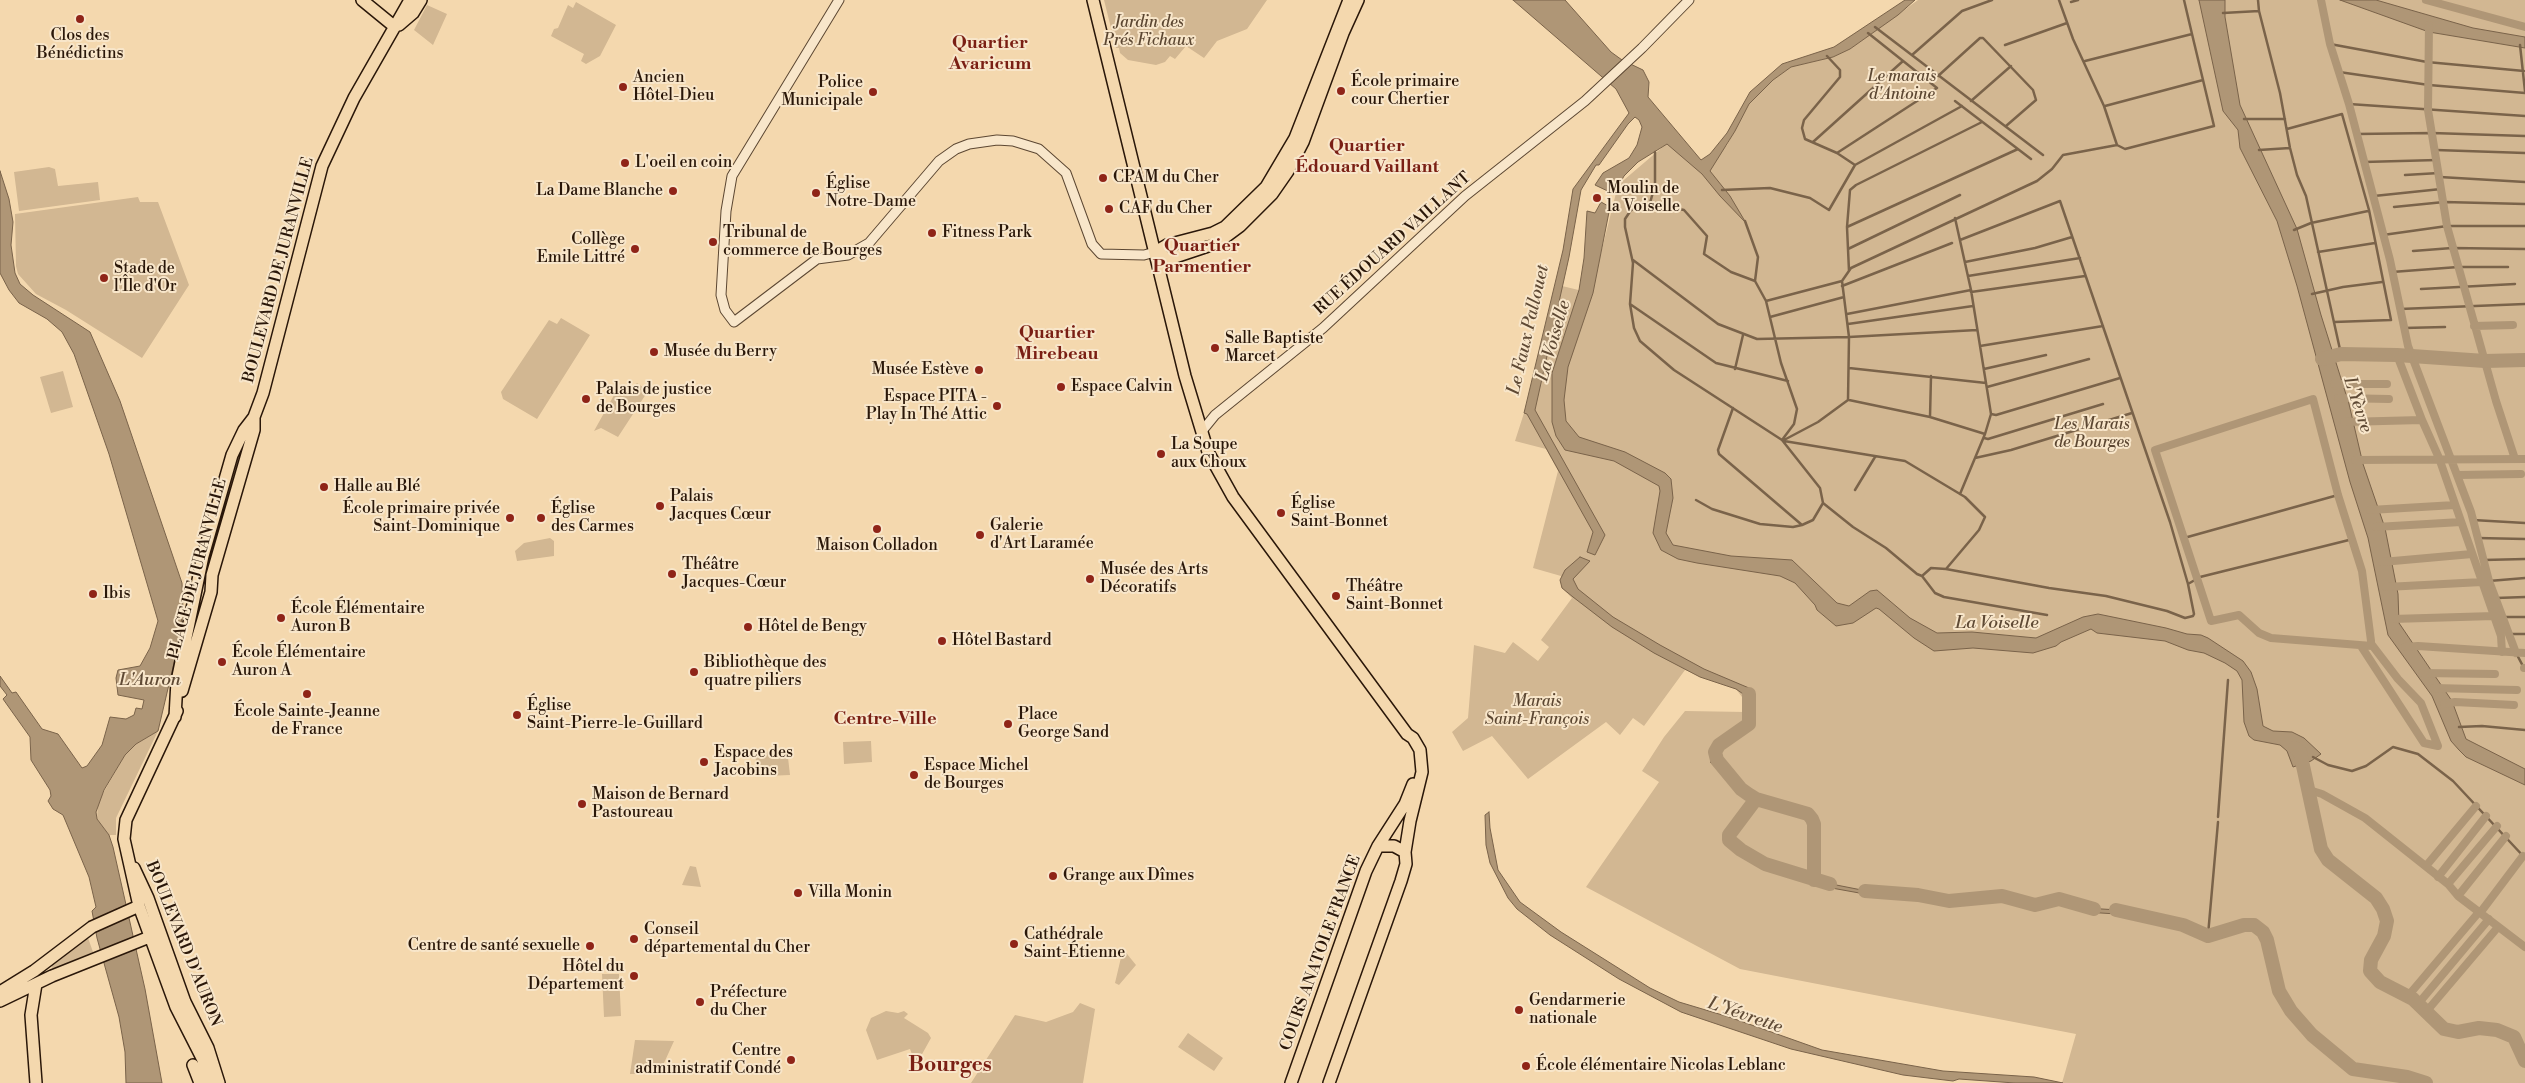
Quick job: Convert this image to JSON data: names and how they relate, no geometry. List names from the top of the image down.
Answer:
{
  "streets": {
    "main road": [
      "BOULEVARD DE JURANVILLE",
      "PLACE DE JURANVILLE",
      "BOULEVARD D'AURON",
      "COURS ANATOLE FRANCE"
    ],
    "street": ["RUE ÉDOUARD VAILLANT"]
  },
  "crossings": [
    ["BOULEVARD DE JURANVILLE", "PLACE DE JURANVILLE"],
    ["PLACE DE JURANVILLE", "BOULEVARD D'AURON"]
  ],
  "districts": [
    "Quartier Avaricum",
    "Quartier Édouard Vaillant",
    "Quartier Parmentier",
    "Quartier Mirebeau",
    "Centre-Ville",
    "Bourges"
  ],
  "water": [
    "Le Faux Pallouet",
    "La Voiselle",
    "L'Yèvre",
    "L'Auron",
    "L'Yévrette"
  ],
  "parks": [
    "Jardin des Prés Fichaux",
    "Le marais d'Antoine",
    "Les Marais de Bourges",
    "Marais Saint-François"
  ],
  "places": [
    "Clos des Bénédictins",
    "Ancien Hôtel-Dieu",
    "École primaire cour Chertier",
    "Police Municipale",
    "L'oeil en coin",
    "CPAM du Cher",
    "La Dame Blanche",
    "Église Notre-Dame",
    "Moulin de la Voiselle",
    "CAF du Cher",
    "Fitness Park",
    "Tribunal de commerce de Bourges",
    "Collège Emile Littré",
    "Stade de l'Île d'Or",
    "Salle Baptiste Marcet",
    "Musée du Berry",
    "Musée Estève",
    "Espace Calvin",
    "Palais de justice de Bourges",
    "Espace PITA - Play In Thé Attic",
    "La Soupe aux Choux",
    "Halle au Blé",
    "Palais Jacques Cœur",
    "Église Saint-Bonnet",
    "École primaire privée Saint-Dominique",
    "Église des Carmes",
    "Maison Colladon",
    "Galerie d'Art Laramée",
    "Théâtre Jacques-Cœur",
    "Musée des Arts Décoratifs",
    "Ibis",
    "Théâtre Saint-Bonnet",
    "École Élémentaire Auron B",
    "Hôtel de Bengy",
    "Hôtel Bastard",
    "École Élémentaire Auron A",
    "Bibliothèque des quatre piliers",
    "École Sainte-Jeanne de France",
    "Église Saint-Pierre-le-Guillard",
    "Place George Sand",
    "Espace des Jacobins",
    "Espace Michel de Bourges",
    "Maison de Bernard Pastoureau",
    "Grange aux Dîmes",
    "Villa Monin",
    "Conseil départemental du Cher",
    "Cathédrale Saint-Étienne",
    "Centre de santé sexuelle",
    "Hôtel du Département",
    "Préfecture du Cher",
    "Gendarmerie nationale",
    "Centre administratif Condé",
    "École élémentaire Nicolas Leblanc"
  ]
}
